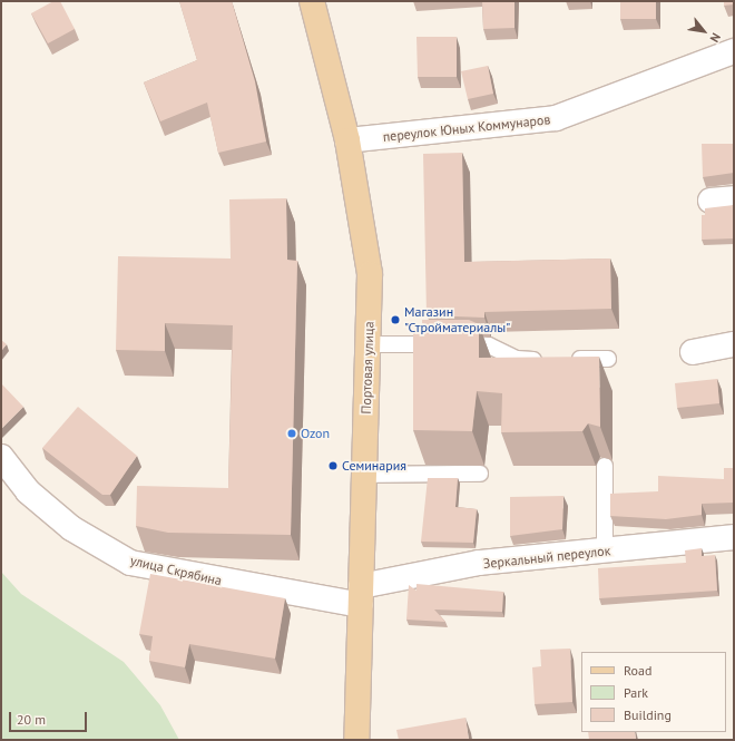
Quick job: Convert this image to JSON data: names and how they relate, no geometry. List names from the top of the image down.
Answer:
{
  "streets": {
    "main road": ["Портовая улица"],
    "street": ["переулок Юных Коммунаров", "Зеркальный переулок", "улица Скрябина"]
  },
  "crossings": [
    ["переулок Юных Коммунаров", "Портовая улица"],
    ["Портовая улица", "Зеркальный переулок"],
    ["Портовая улица", "улица Скрябина"],
    ["Зеркальный переулок", "улица Скрябина"]
  ],
  "places": ["Магазин \"Стройматериалы\"", "Ozon", "Семинария"],
  "legend": ["Road", "Park", "Building"],
  "scale_bar": "20 m",
  "north": "bottom right"
}
